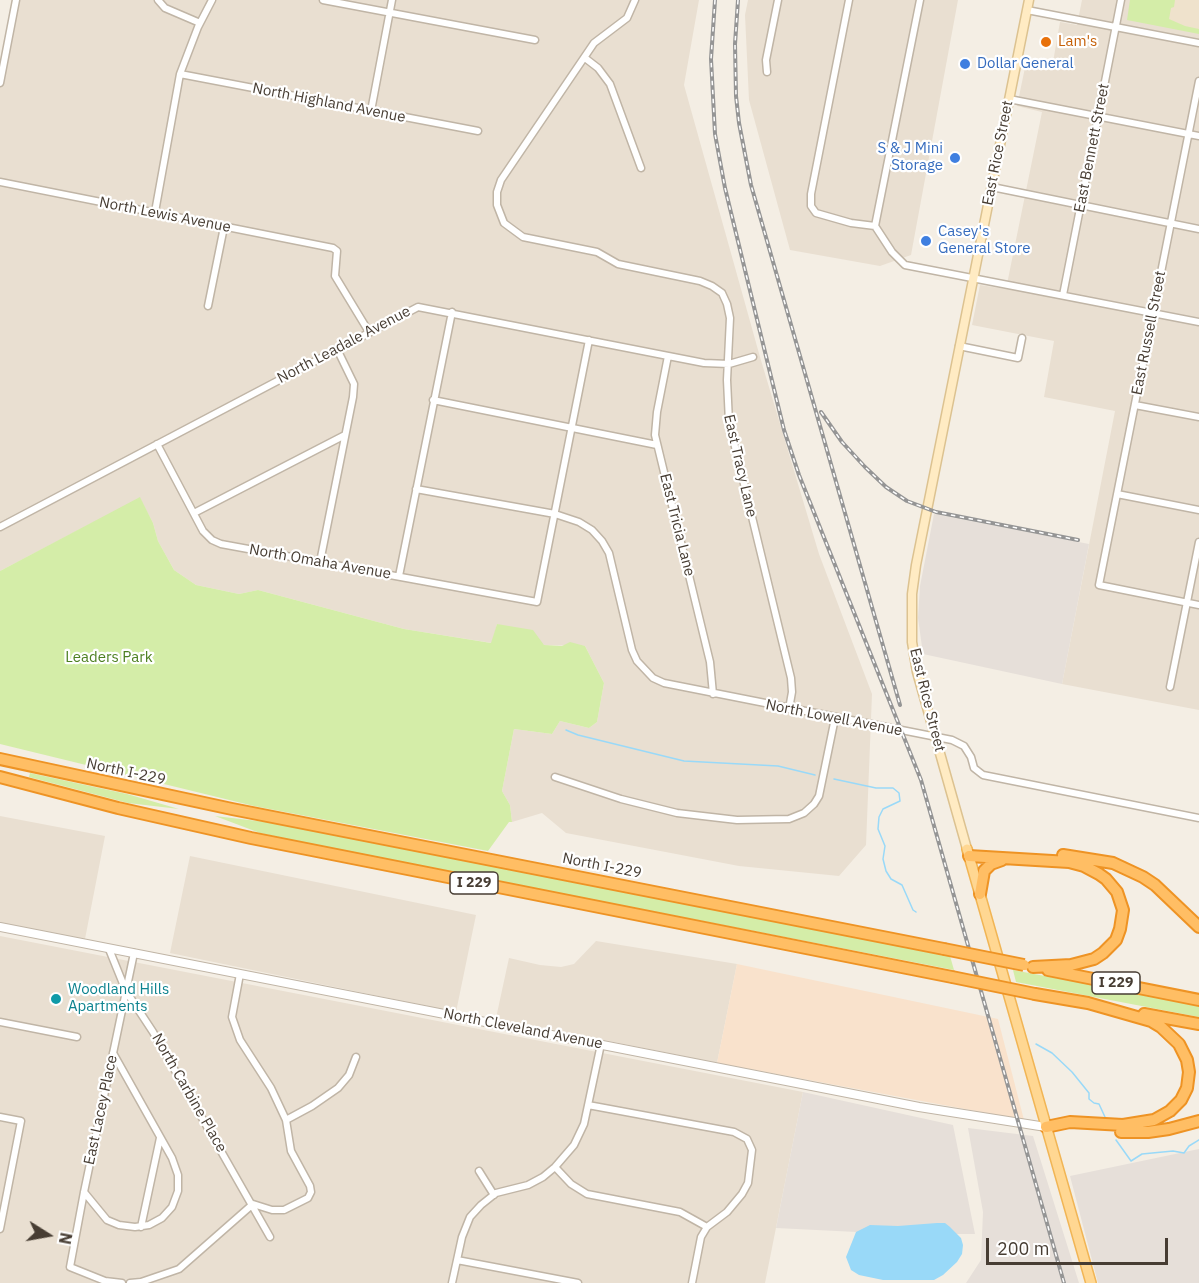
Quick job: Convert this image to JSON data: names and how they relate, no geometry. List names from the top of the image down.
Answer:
{
  "streets": {
    "highway": ["North I-229", "I 229"],
    "main road": ["East Rice Street"],
    "street": [
      "North Highland Avenue",
      "East Bennett Street",
      "North Lewis Avenue",
      "East Russell Street",
      "North Leadale Avenue",
      "East Tracy Lane",
      "East Tricia Lane",
      "North Omaha Avenue",
      "North Lowell Avenue",
      "North Cleveland Avenue",
      "North Carbine Place",
      "East Lacey Place"
    ]
  },
  "crossings": [
    ["East Rice Street", "North Lowell Avenue"],
    ["East Rice Street", "North Cleveland Avenue"],
    ["North Lewis Avenue", "North Leadale Avenue"],
    ["North Leadale Avenue", "East Tracy Lane"],
    ["North Leadale Avenue", "East Tricia Lane"],
    ["North Leadale Avenue", "North Omaha Avenue"],
    ["East Tracy Lane", "North Lowell Avenue"],
    ["East Tricia Lane", "North Lowell Avenue"],
    ["North Omaha Avenue", "North Lowell Avenue"],
    ["North Cleveland Avenue", "North Carbine Place"],
    ["North Cleveland Avenue", "East Lacey Place"],
    ["North Carbine Place", "East Lacey Place"]
  ],
  "parks": ["Leaders Park"],
  "places": [
    "Lam's",
    "Dollar General",
    "S & J Mini Storage",
    "Casey's General Store",
    "Woodland Hills Apartments"
  ],
  "scale_bar": "200 m",
  "north": "right"
}
